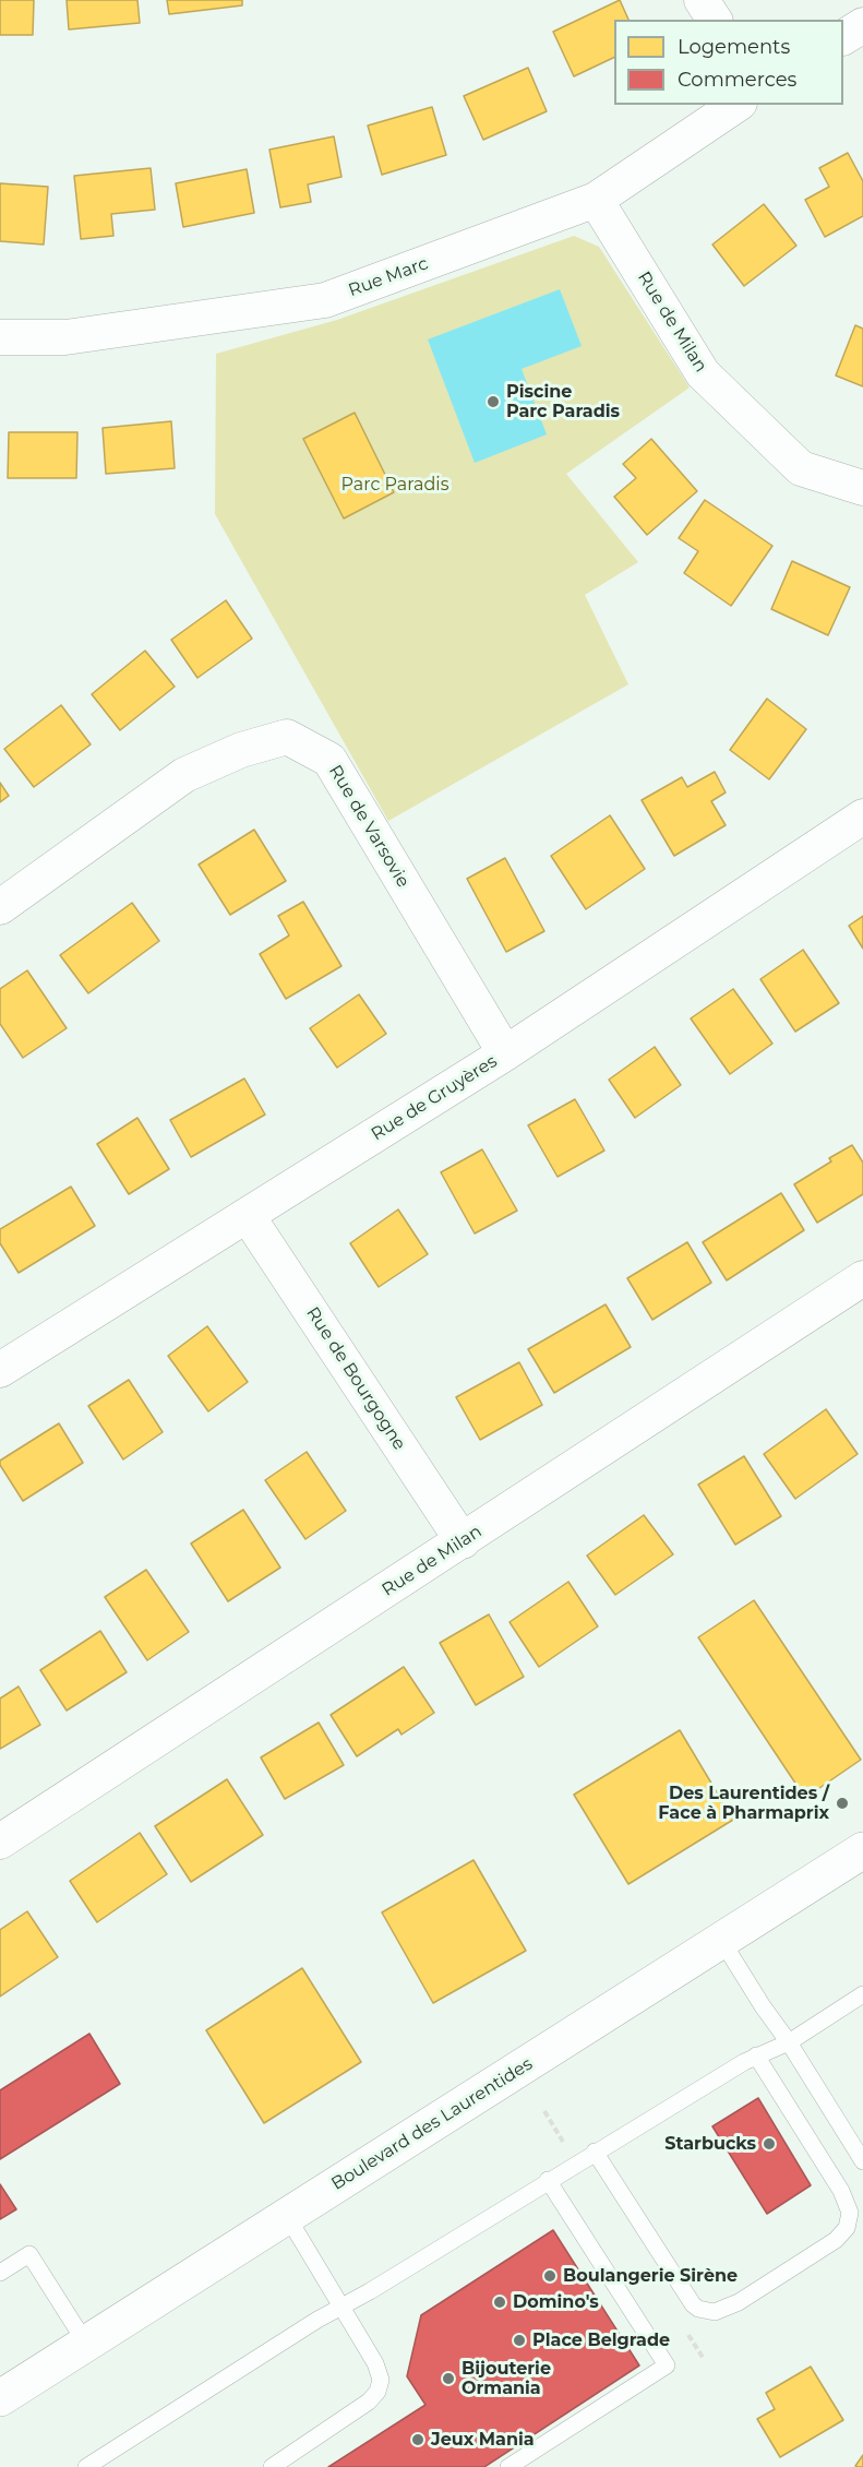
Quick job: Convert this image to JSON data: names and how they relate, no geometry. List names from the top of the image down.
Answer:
{
  "streets": {
    "main road": ["Boulevard des Laurentides"],
    "street": [
      "Rue Marc",
      "Rue de Milan",
      "Rue de Varsovie",
      "Rue de Gruyères",
      "Rue de Bourgogne"
    ]
  },
  "crossings": [
    ["Rue Marc", "Rue de Milan"],
    ["Rue de Milan", "Rue de Bourgogne"],
    ["Rue de Varsovie", "Rue de Gruyères"],
    ["Rue de Gruyères", "Rue de Bourgogne"]
  ],
  "parks": ["Parc Paradis"],
  "places": [
    "Piscine Parc Paradis",
    "Des Laurentides / Face à Pharmaprix",
    "Starbucks",
    "Boulangerie Sirène",
    "Domino's",
    "Place Belgrade",
    "Bijouterie Ormania",
    "Jeux Mania"
  ],
  "legend": ["Logements", "Commerces"]
}
